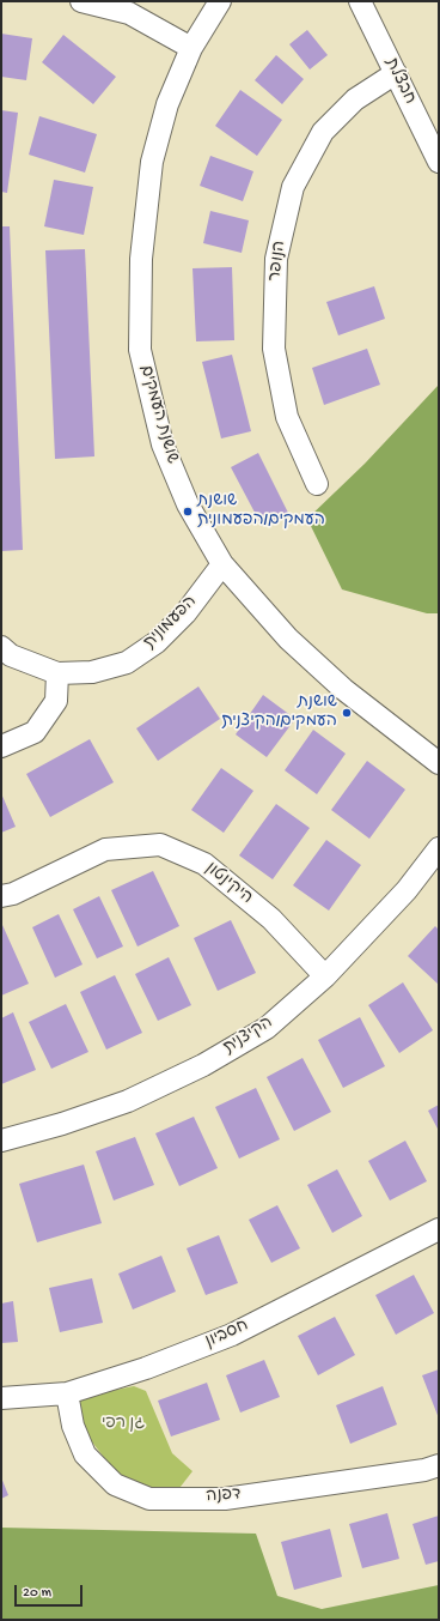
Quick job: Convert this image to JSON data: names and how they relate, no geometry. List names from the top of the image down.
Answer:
{
  "streets": {
    "street": [
      "חבצלת",
      "הנופר",
      "שושנת העמקים",
      "הפעמונית",
      "היקינטון",
      "הקיצנית",
      "חסביון",
      "דפנה"
    ]
  },
  "crossings": [
    ["חבצלת", "הנופר"],
    ["שושנת העמקים", "הפעמונית"],
    ["היקינטון", "הקיצנית"],
    ["חסביון", "דפנה"]
  ],
  "parks": ["גן רפי"],
  "places": ["שושנת העמקים/הפעמונית", "שושנת העמקים/הקיצנית"],
  "scale_bar": "20 m"
}
